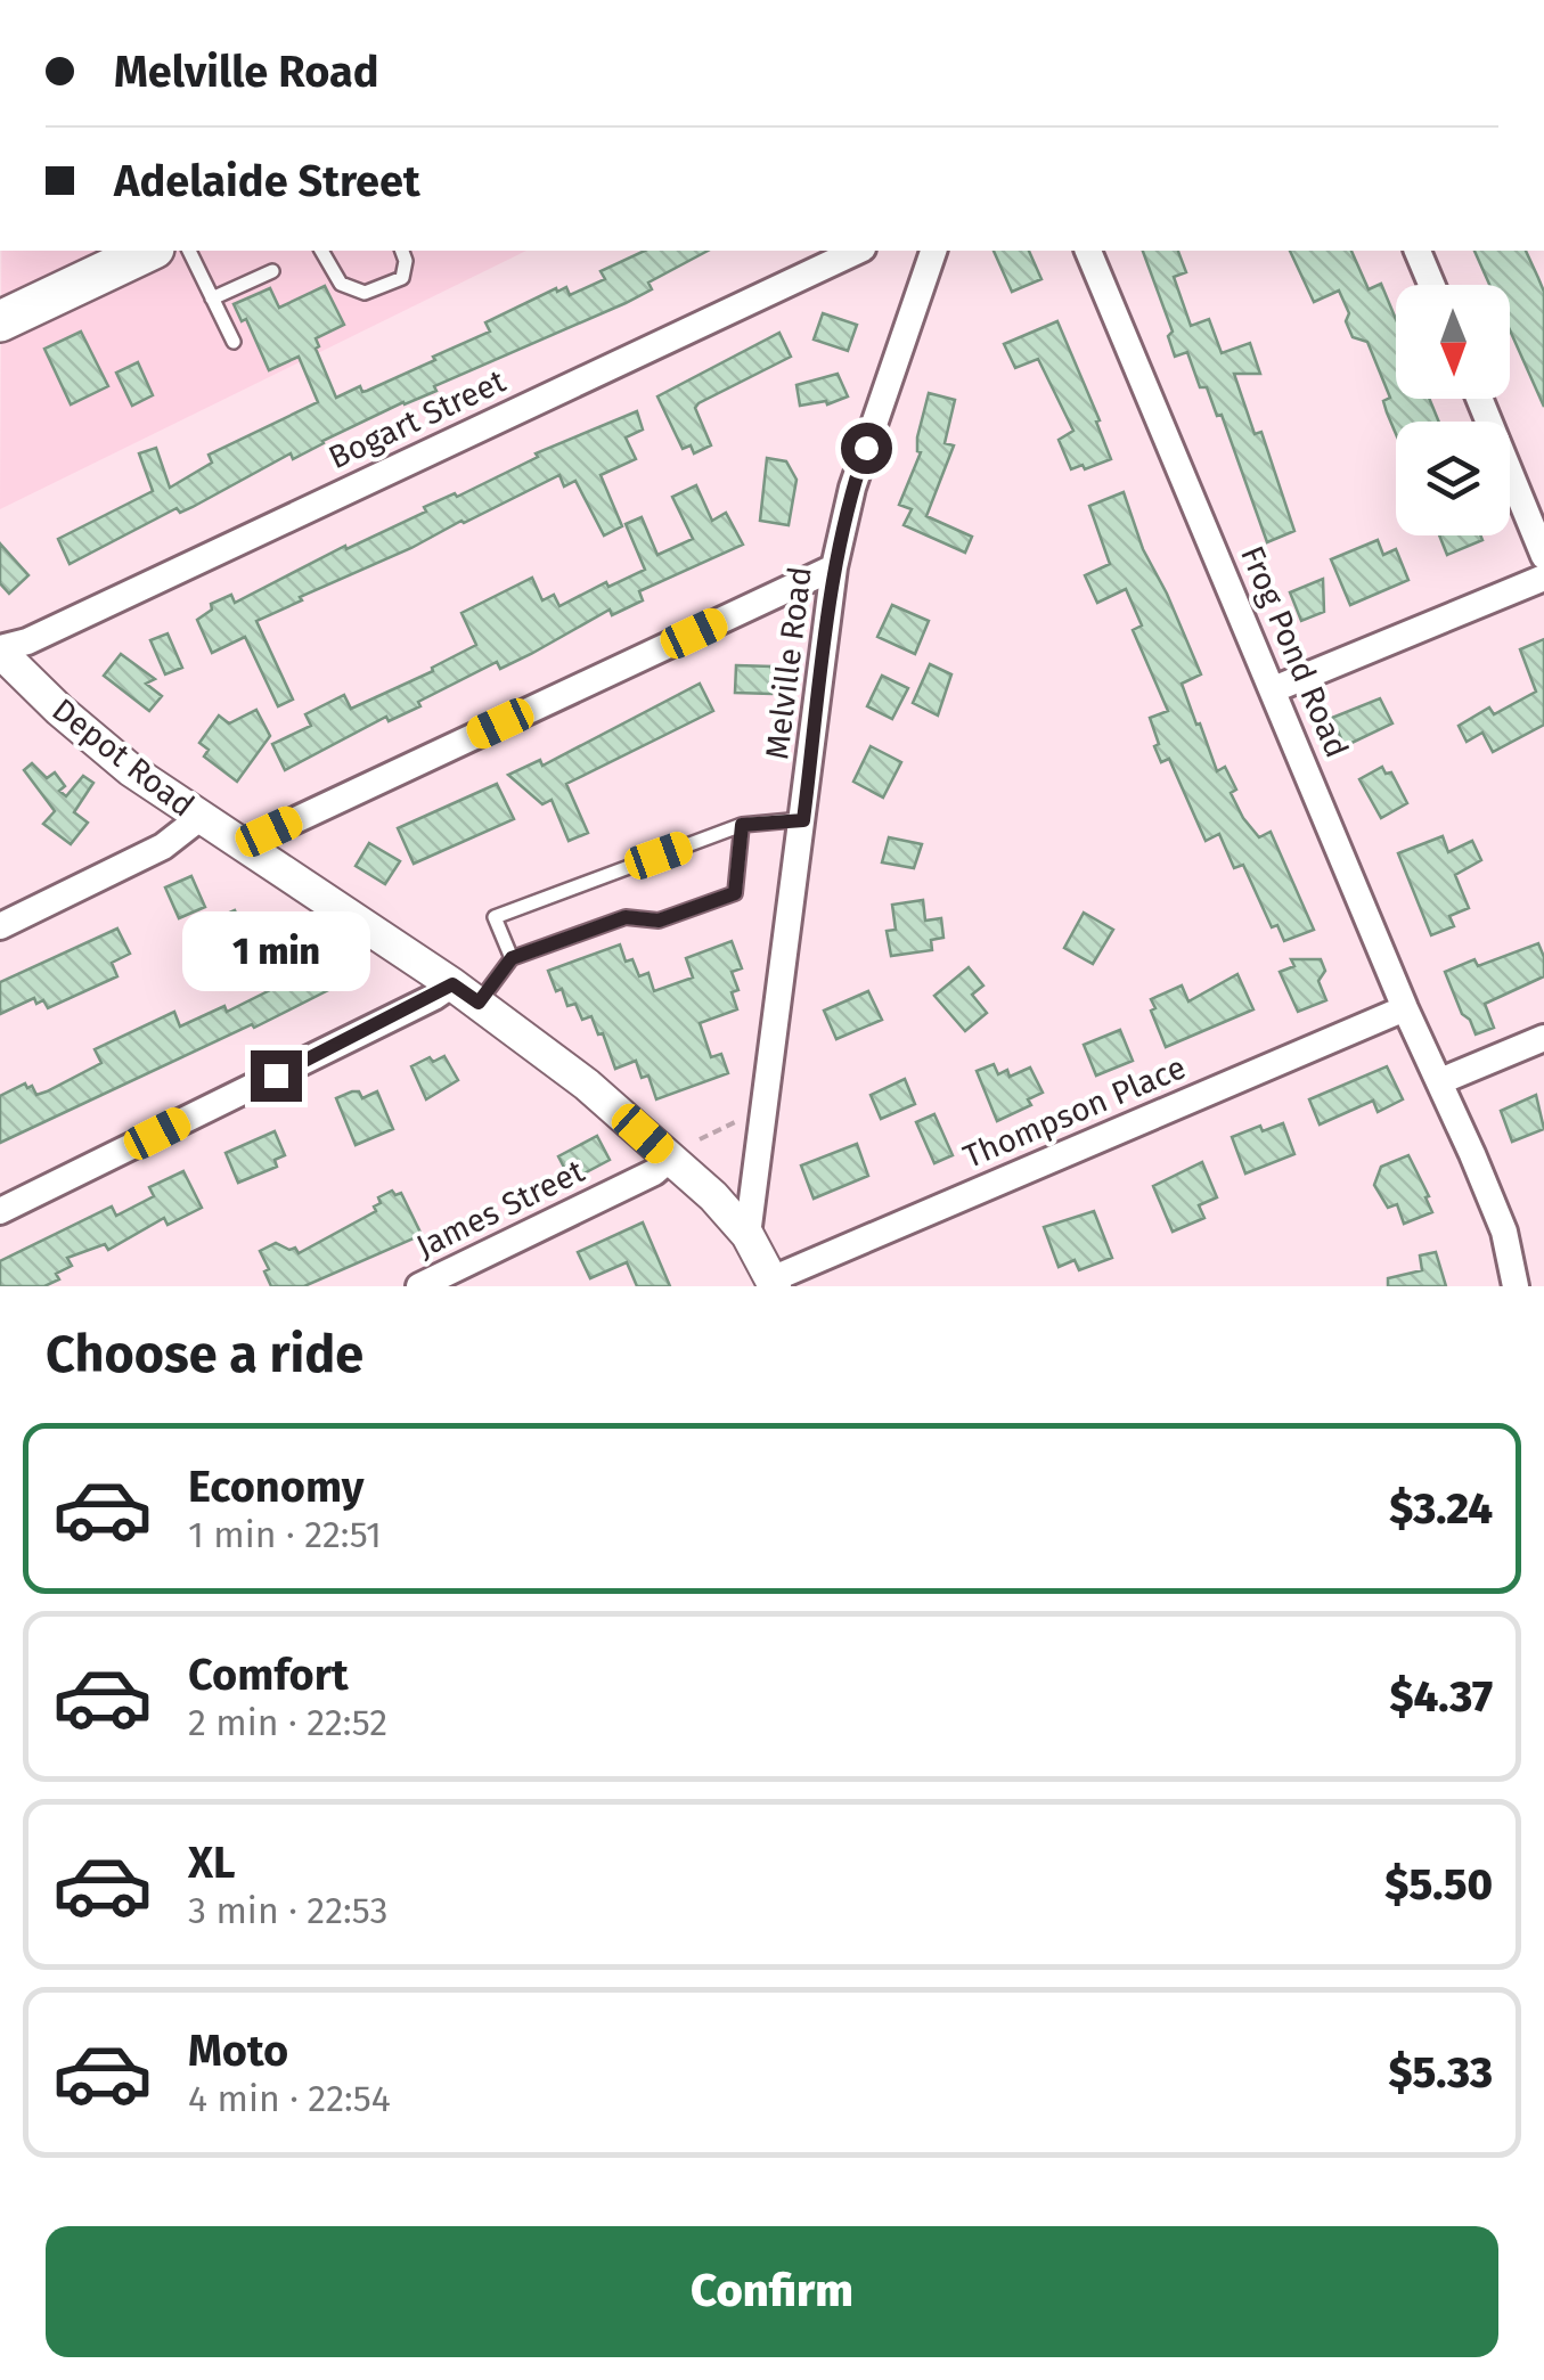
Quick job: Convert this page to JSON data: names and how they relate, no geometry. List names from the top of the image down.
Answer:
{
  "streets": {
    "street": [
      "Bogart Street",
      "Frog Pond Road",
      "Melville Road",
      "Depot Road",
      "Thompson Place",
      "James Street"
    ]
  },
  "crossings": [
    ["Bogart Street", "Depot Road"],
    ["Frog Pond Road", "Thompson Place"],
    ["Melville Road", "Depot Road"],
    ["Depot Road", "Thompson Place"],
    ["Depot Road", "James Street"]
  ],
  "north": "bottom",
  "page": {
    "banner": ["Melville Road", "Adelaide Street"],
    "bubble": "1 min",
    "heading": "Choose a ride",
    "list": [
      {
        "name": "Economy",
        "note": "1 min · 22:51",
        "value": "$3.24"
      },
      {
        "name": "Comfort",
        "note": "2 min · 22:52",
        "value": "$4.37"
      },
      {
        "name": "XL",
        "note": "3 min · 22:53",
        "value": "$5.50"
      },
      {
        "name": "Moto",
        "note": "4 min · 22:54",
        "value": "$5.33"
      }
    ],
    "buttons": "Confirm"
  }
}
